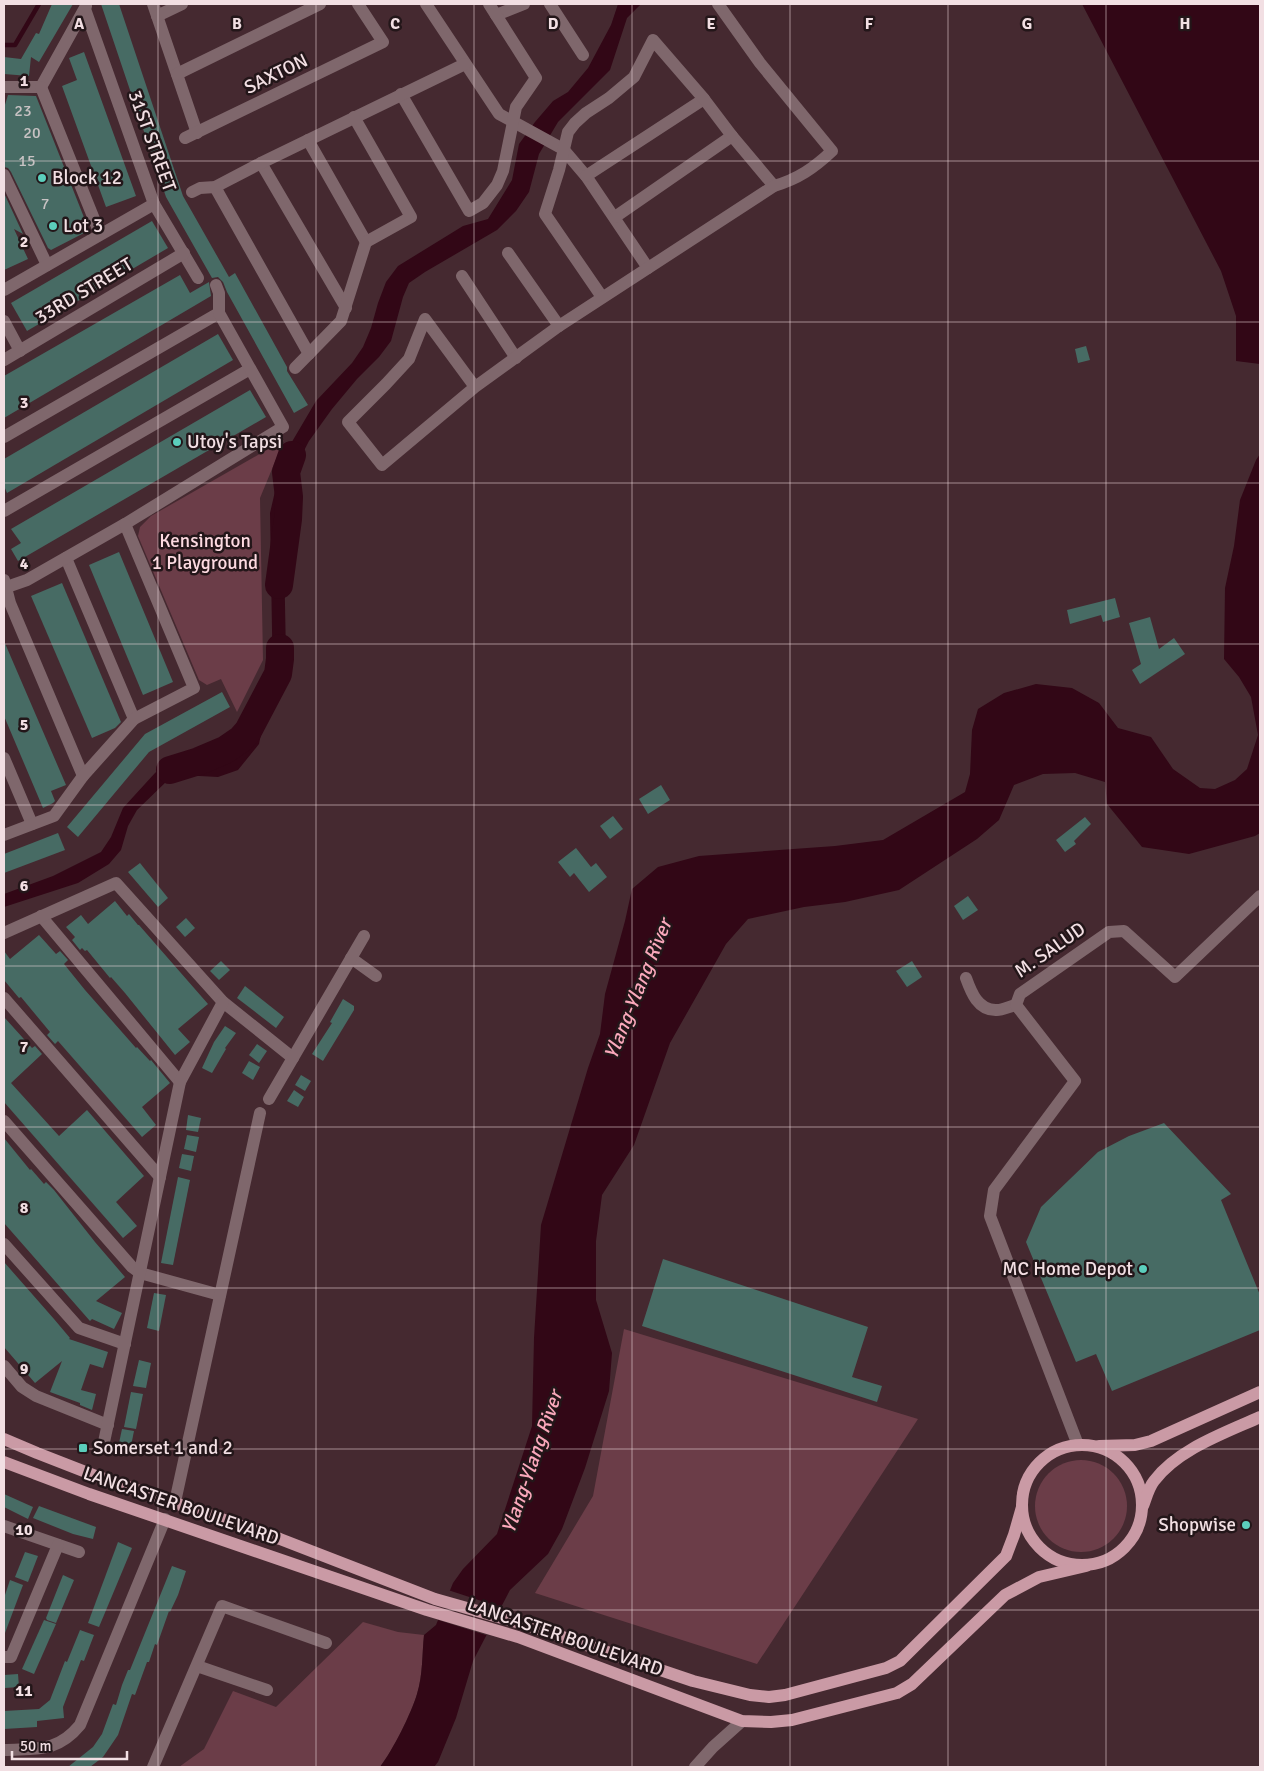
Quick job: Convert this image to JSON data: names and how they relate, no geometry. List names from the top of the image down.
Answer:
{
  "streets": {
    "main road": ["LANCASTER BOULEVARD"],
    "street": [
      "SAXTON",
      "31ST STREET",
      "33RD STREET",
      "M. SALUD"
    ]
  },
  "crossings": [
    ["31ST STREET", "33RD STREET"],
    ["M. SALUD", "LANCASTER BOULEVARD"]
  ],
  "water": ["Ylang-Ylang River"],
  "parks": ["Kensington 1 Playground"],
  "places": {
    "other": [
      "Block 12",
      "Lot 3",
      "Utoy's Tapsi",
      "MC Home Depot",
      "Shopwise"
    ],
    "transit": ["Somerset 1 and 2"]
  },
  "house_numbers": [
    "23",
    "20",
    "15",
    "7"
  ],
  "scale_bar": "50 m",
  "grid": {
    "columns": [
      "A",
      "B",
      "C",
      "D",
      "E",
      "F",
      "G",
      "H"
    ],
    "rows": [
      "1",
      "2",
      "3",
      "4",
      "5",
      "6",
      "7",
      "8",
      "9",
      "10",
      "11"
    ]
  }
}
